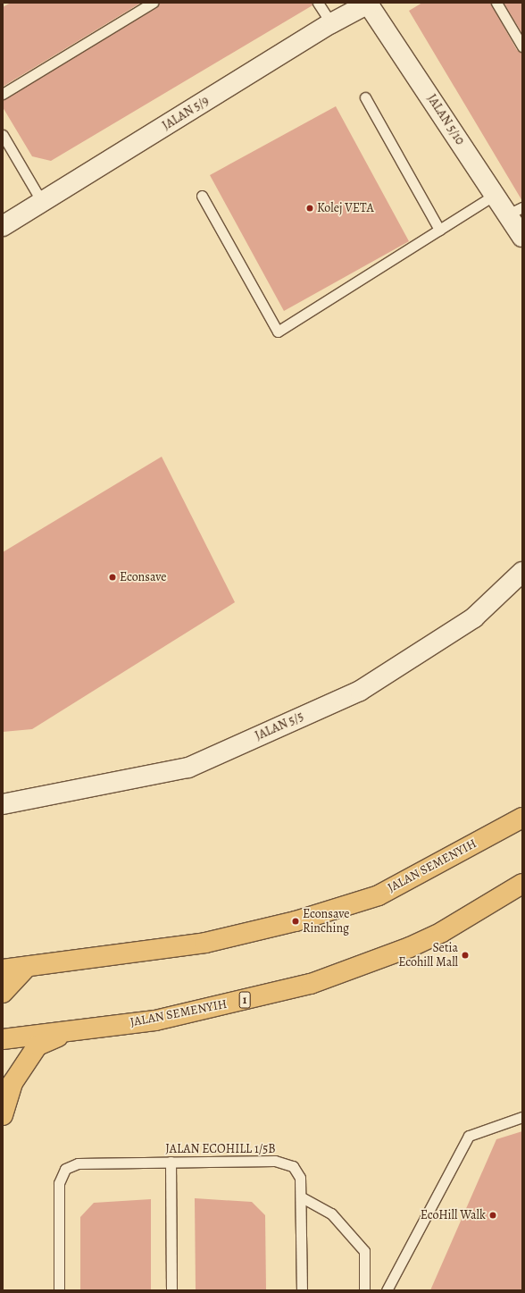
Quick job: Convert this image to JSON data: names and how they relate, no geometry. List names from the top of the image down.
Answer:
{
  "streets": {
    "main road": ["JALAN SEMENYIH", "1"],
    "street": ["JALAN 5/9", "JALAN 5/10", "JALAN 5/5"],
    "lane": ["JALAN ECOHILL 1/5B"]
  },
  "crossings": [
    ["JALAN 5/9", "JALAN 5/10"]
  ],
  "places": [
    "Kolej VETA",
    "Econsave",
    "Econsave Rinching",
    "Setia Ecohill Mall",
    "EcoHill Walk"
  ]
}
